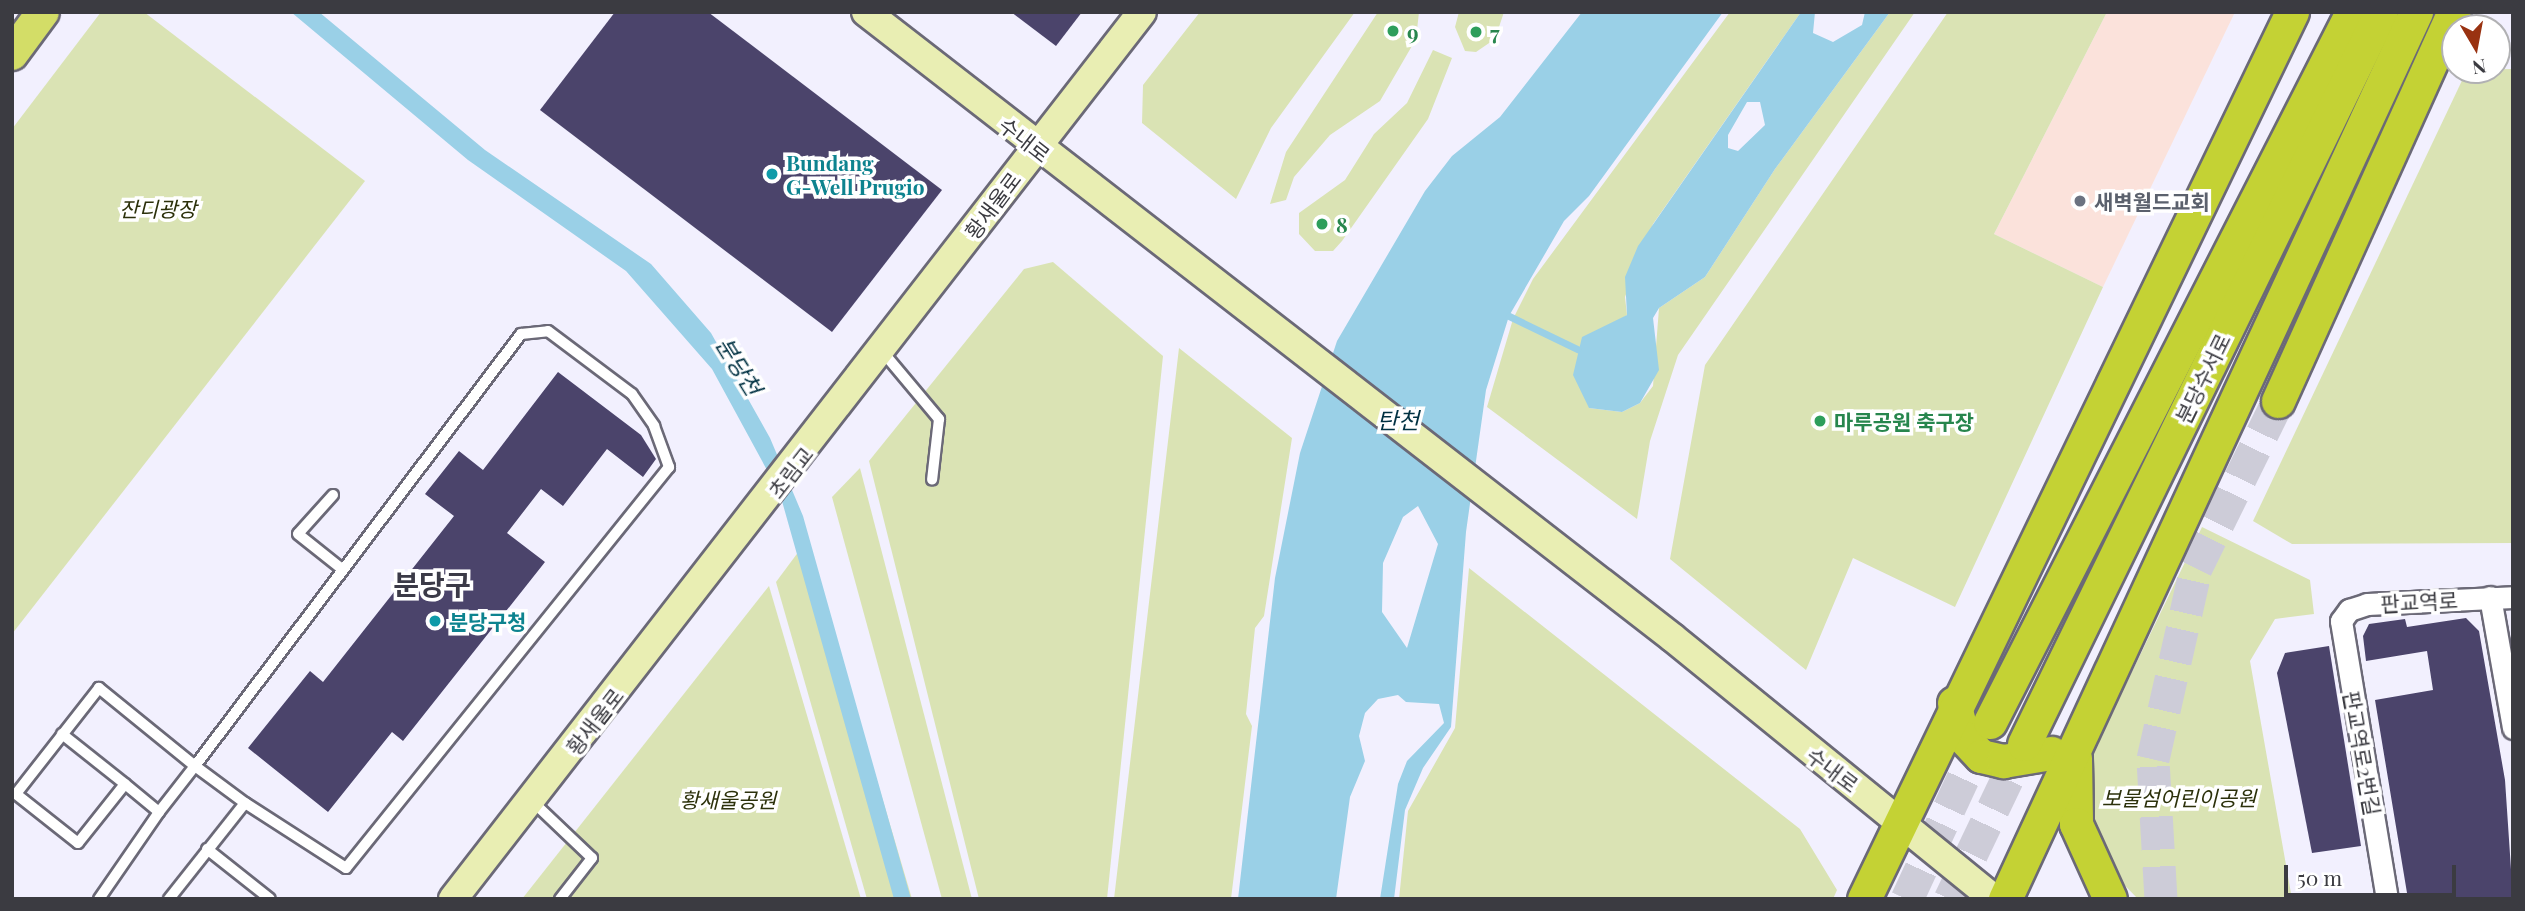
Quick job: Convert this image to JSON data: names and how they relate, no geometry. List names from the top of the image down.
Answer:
{
  "streets": {
    "highway": ["분당수서로"],
    "main road": ["수내로", "황새울로", "초림교"],
    "street": ["판교역로", "판교역로2번길"]
  },
  "crossings": [
    ["수내로", "황새울로"],
    ["황새울로", "초림교"],
    ["판교역로", "판교역로2번길"]
  ],
  "districts": ["분당구"],
  "water": ["분당천", "탄천"],
  "parks": ["잔디광장", "보물섬어린이공원", "황새울공원"],
  "places": [
    "9",
    "7",
    "Bundang G-Well Prugio",
    "새벽월드교회",
    "8",
    "마루공원 축구장",
    "분당구청"
  ],
  "scale_bar": "50 m",
  "north": "bottom"
}
